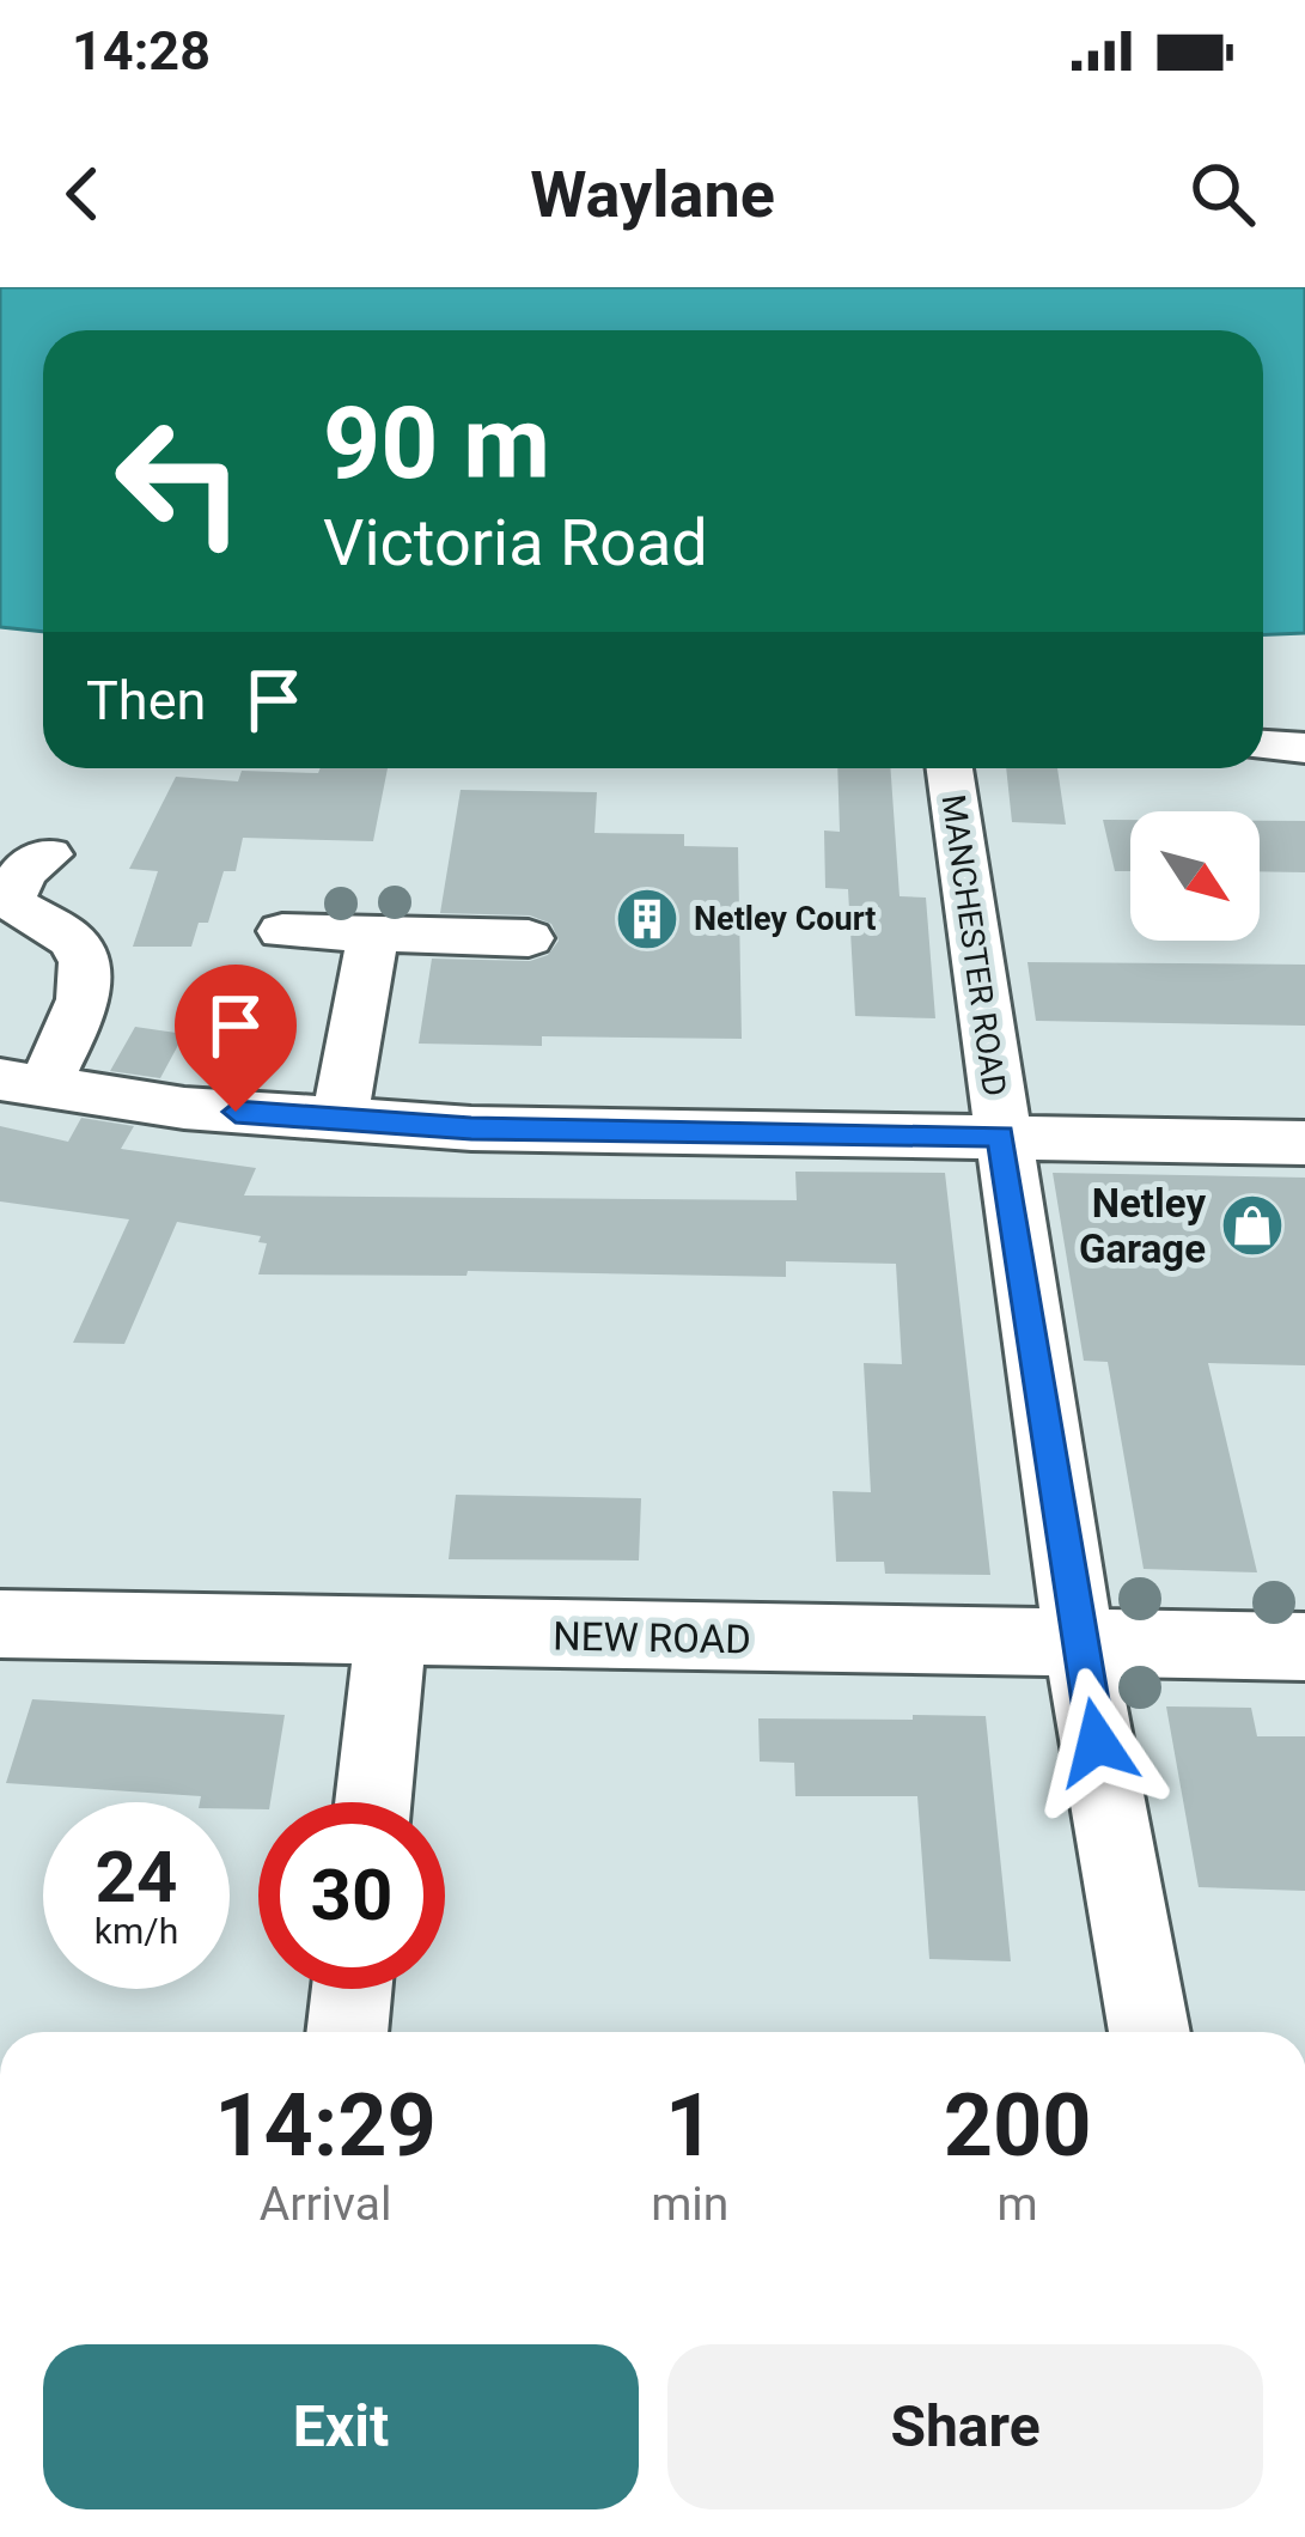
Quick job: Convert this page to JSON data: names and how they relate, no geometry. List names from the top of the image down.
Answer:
{
  "streets": {
    "street": ["MANCHESTER ROAD", "NEW ROAD"]
  },
  "crossings": [
    ["MANCHESTER ROAD", "NEW ROAD"]
  ],
  "places": {
    "building": ["Netley Court"],
    "shop": ["Netley Garage"]
  },
  "north": "bottom right",
  "page": {
    "status": "14:28",
    "header": "Waylane",
    "turn": ["90 m", "Victoria Road"],
    "then": "Then",
    "speed": "24 km/h",
    "limit": "30",
    "eta": [
      "14:29",
      "Arrival",
      "1",
      "min",
      "200",
      "m"
    ],
    "buttons": ["Exit", "Share"]
  }
}
